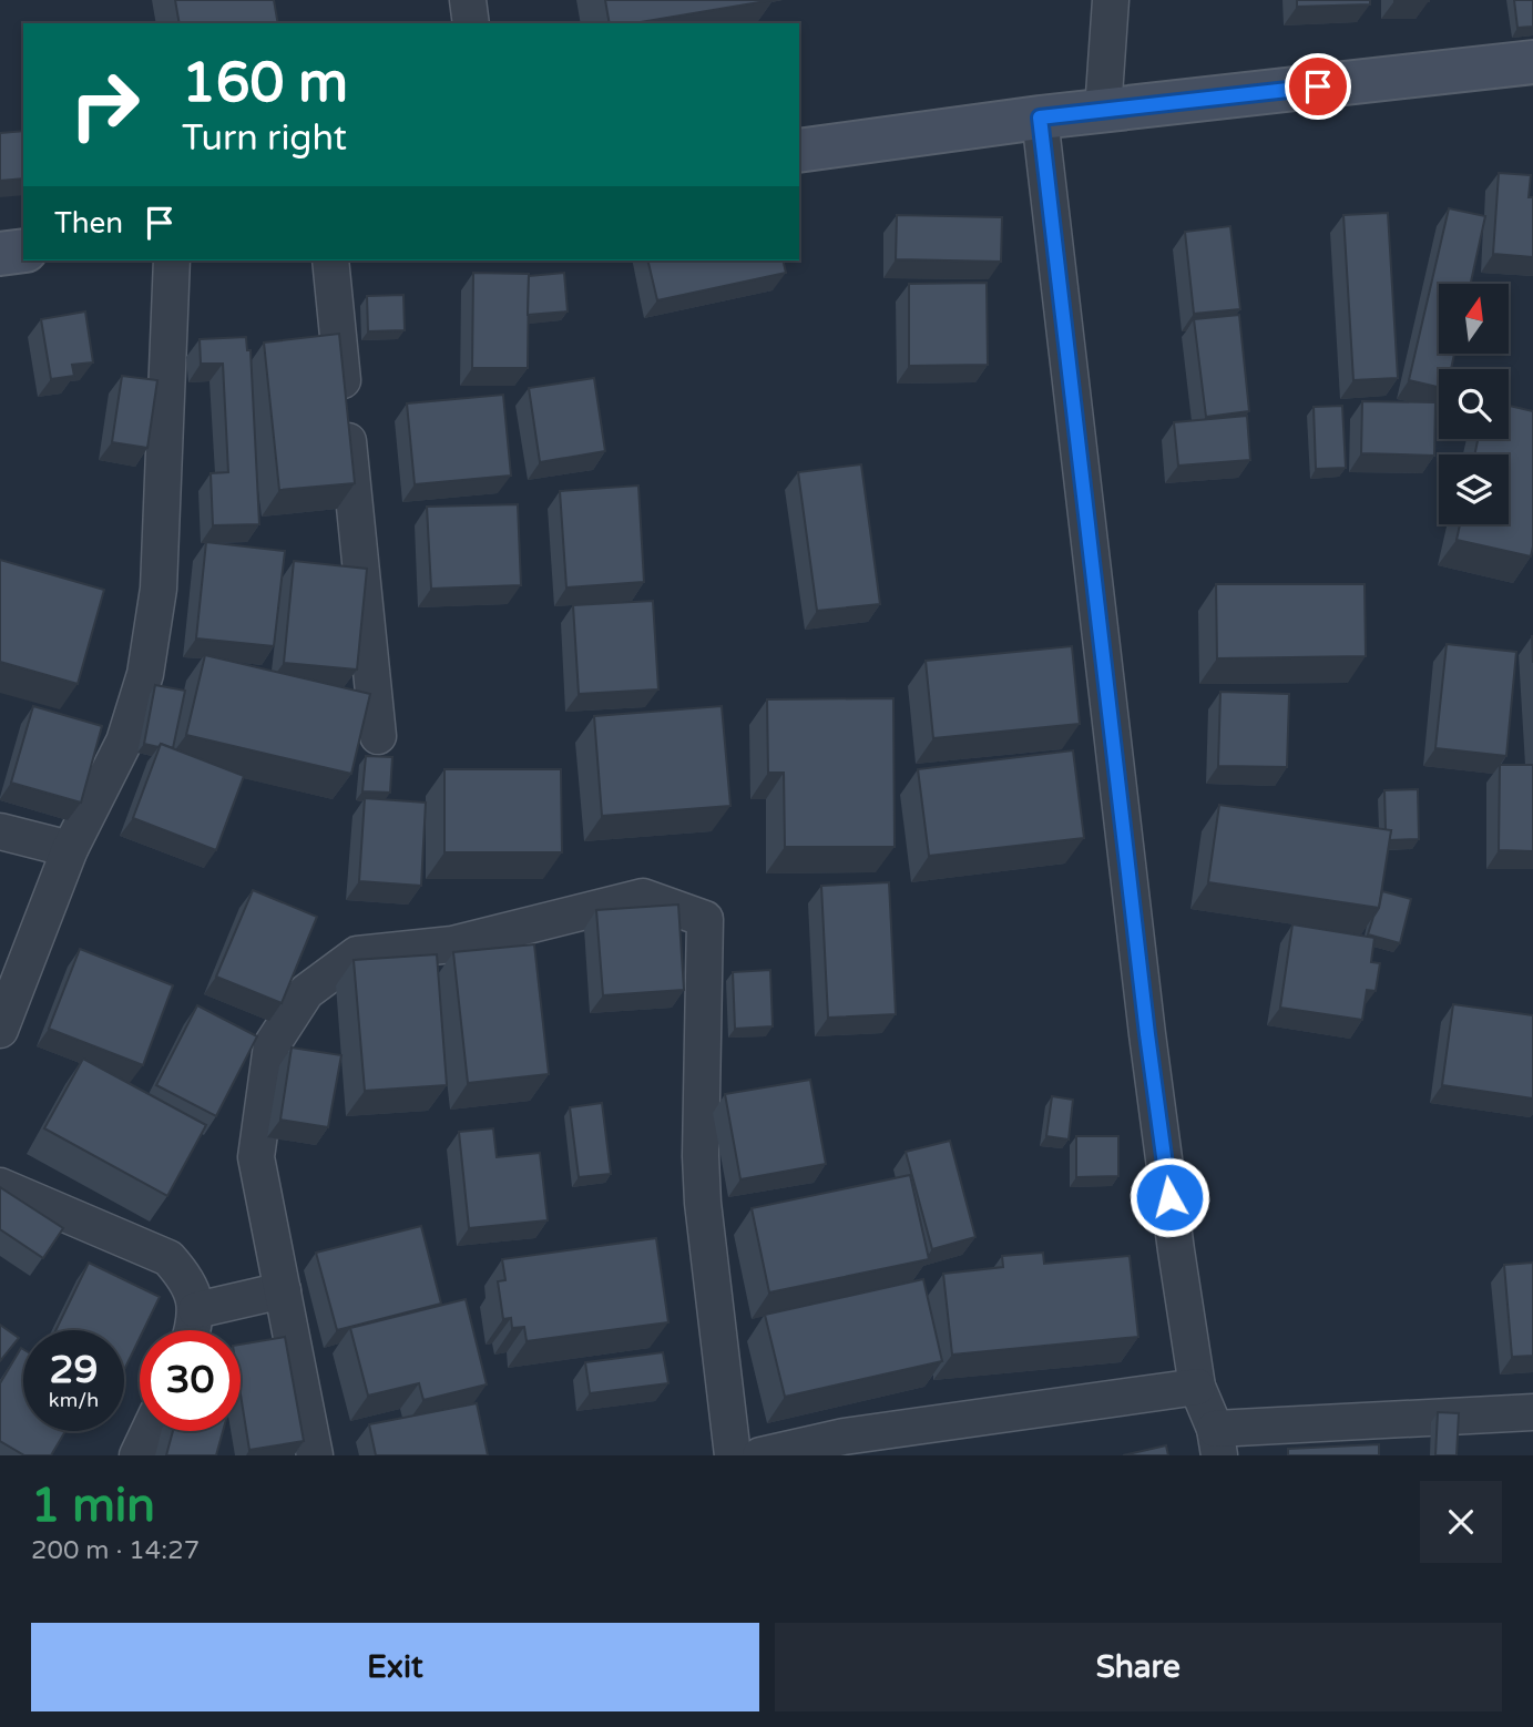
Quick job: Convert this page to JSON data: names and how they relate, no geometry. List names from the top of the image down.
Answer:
{
  "north": "top",
  "page": {
    "turn": ["160 m", "Turn right"],
    "then": "Then",
    "speed": "29 km/h",
    "limit": "30",
    "heading": ["1 min", "200 m · 14:27"],
    "buttons": ["Exit", "Share"]
  }
}
